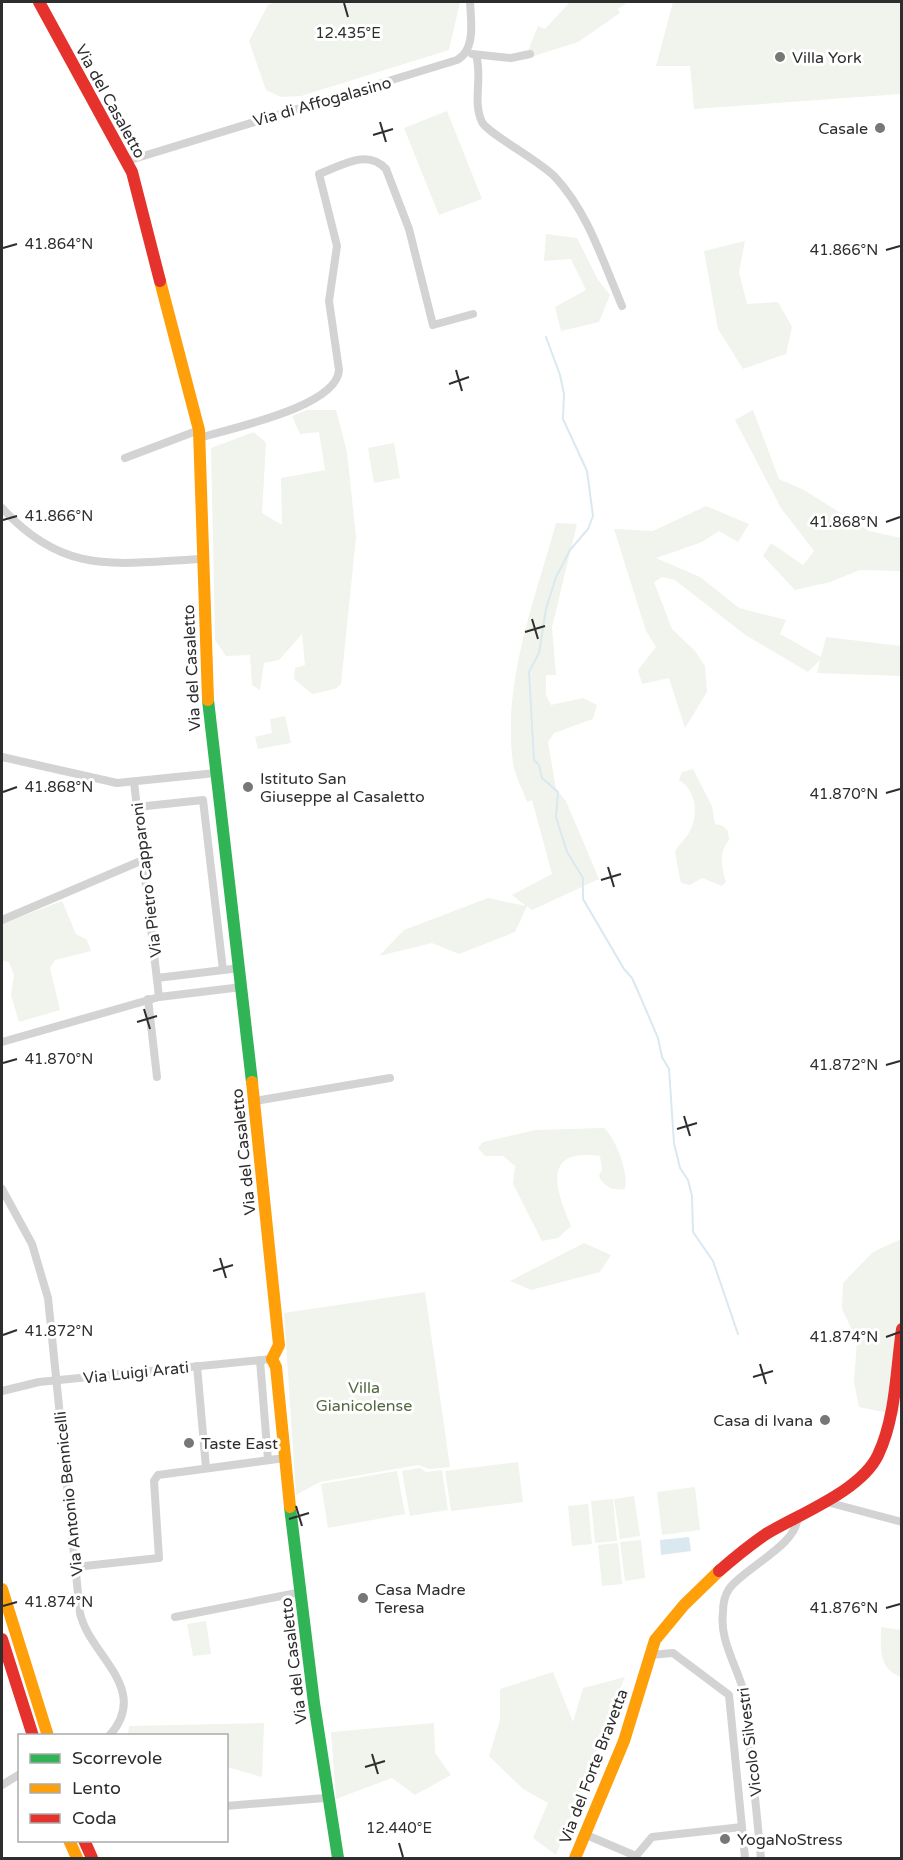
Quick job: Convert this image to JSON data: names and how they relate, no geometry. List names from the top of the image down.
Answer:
{
  "streets": {
    "street": [
      "Via del Casaletto",
      "Via di Affogalasino",
      "Via Pietro Capparoni",
      "Via Luigi Arati",
      "Via Antonio Bennicelli",
      "Vicolo Silvestri",
      "Via del Forte Bravetta"
    ]
  },
  "crossings": [
    ["Via del Casaletto", "Via di Affogalasino"],
    ["Via del Casaletto", "Via Luigi Arati"],
    ["Via Luigi Arati", "Via Antonio Bennicelli"],
    ["Vicolo Silvestri", "Via del Forte Bravetta"]
  ],
  "parks": ["Villa Gianicolense"],
  "places": [
    "Villa York",
    "Casale",
    "Istituto San Giuseppe al Casaletto",
    "Casa di Ivana",
    "Taste East",
    "Casa Madre Teresa",
    "YogaNoStress"
  ],
  "legend": ["Scorrevole", "Lento", "Coda"],
  "coordinates": [
    "12.435°E",
    "41.864°N",
    "41.866°N",
    "41.868°N",
    "41.870°N",
    "41.872°N",
    "41.874°N",
    "41.876°N",
    "12.440°E"
  ]
}
